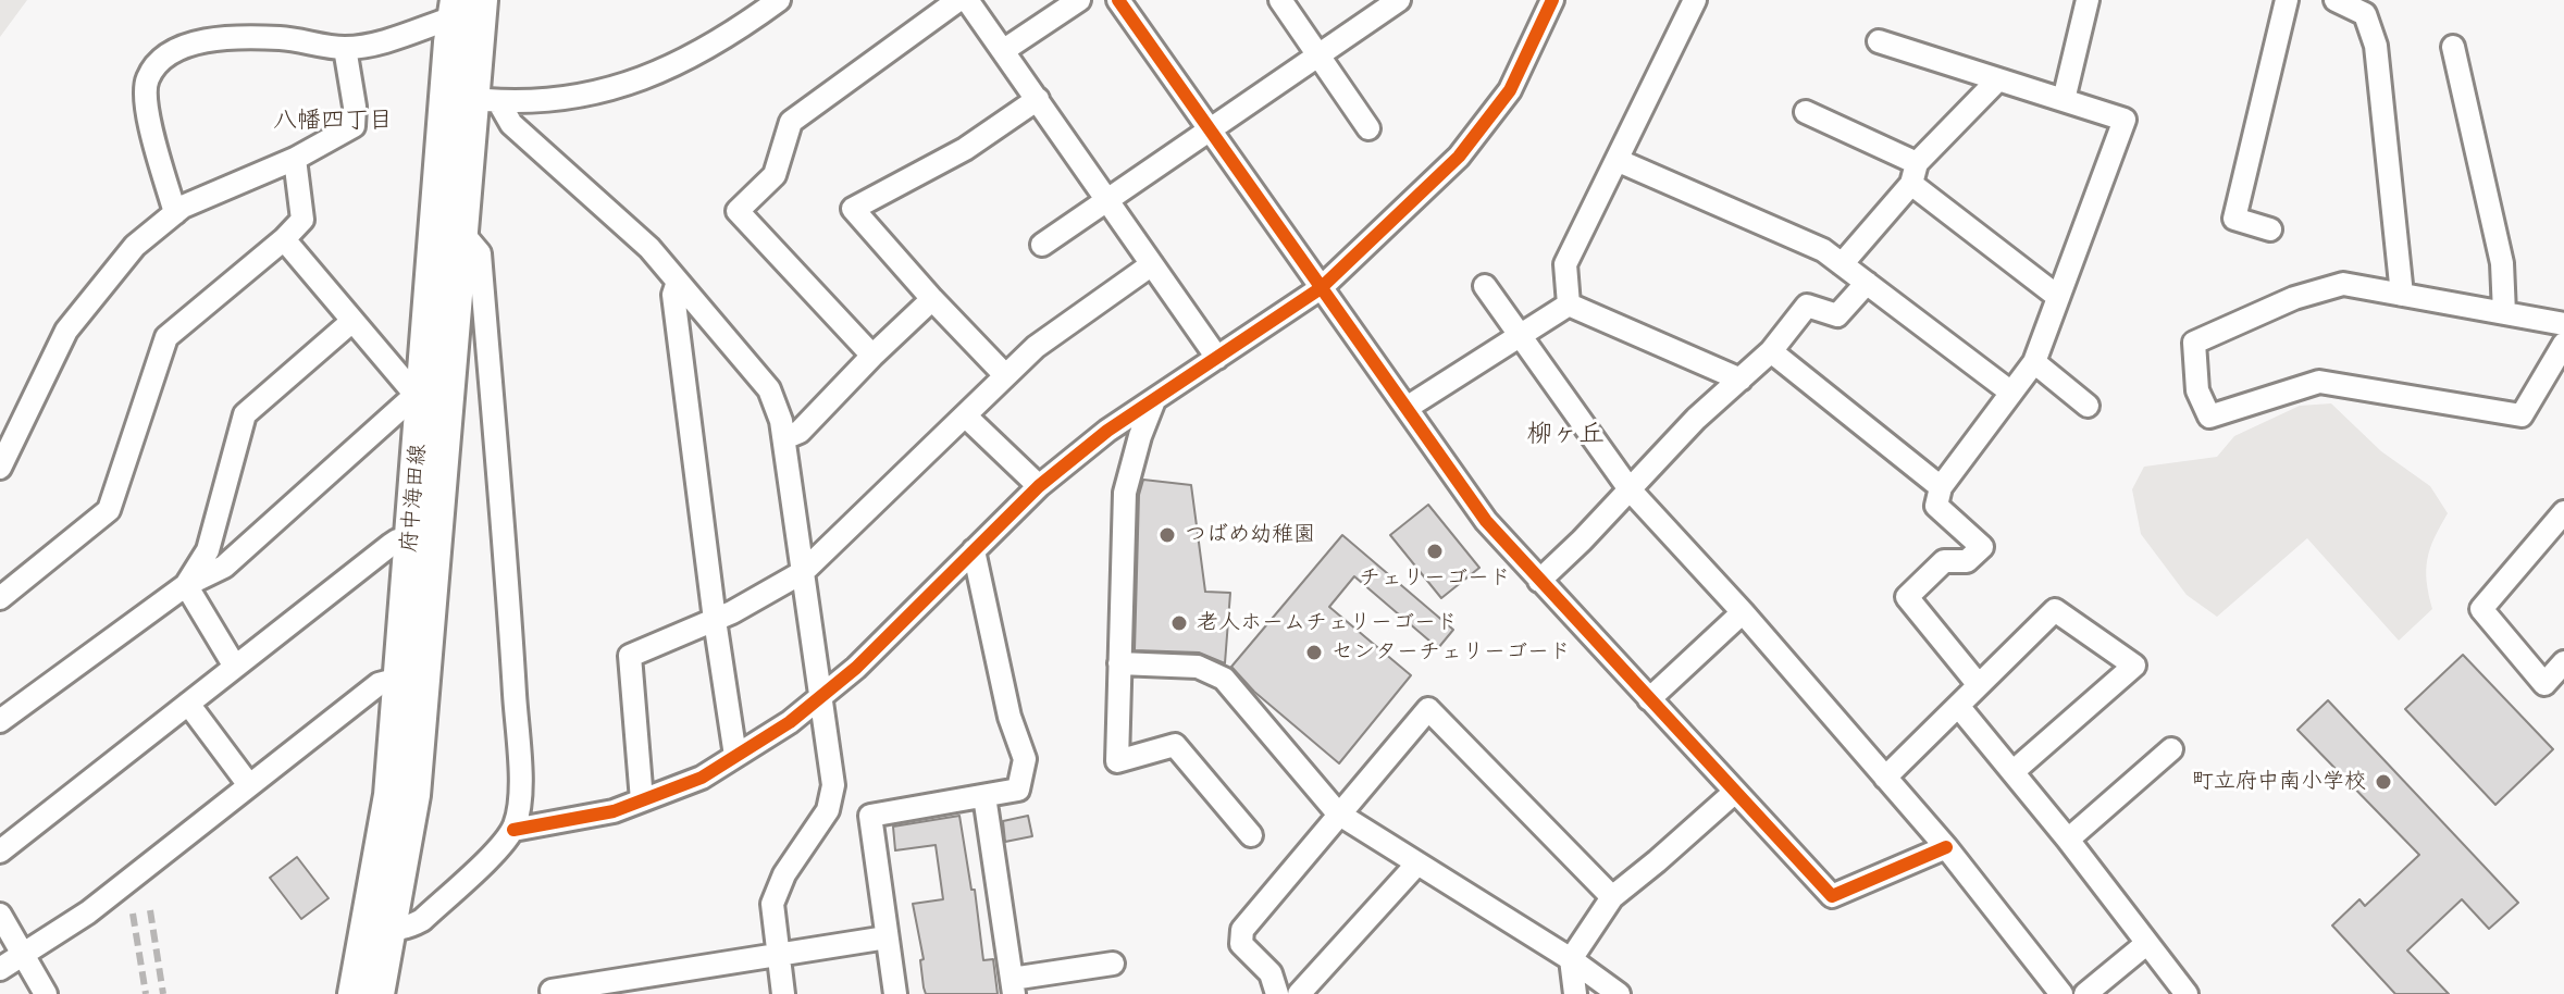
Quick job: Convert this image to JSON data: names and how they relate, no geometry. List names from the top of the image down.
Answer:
{
  "streets": {
    "main road": ["府中海田線"]
  },
  "districts": ["八幡四丁目", "柳ヶ丘"],
  "places": [
    "つばめ幼稚園",
    "チェリーゴード",
    "老人ホームチェリーゴード",
    "センターチェリーゴード",
    "町立府中南小学校"
  ]
}
